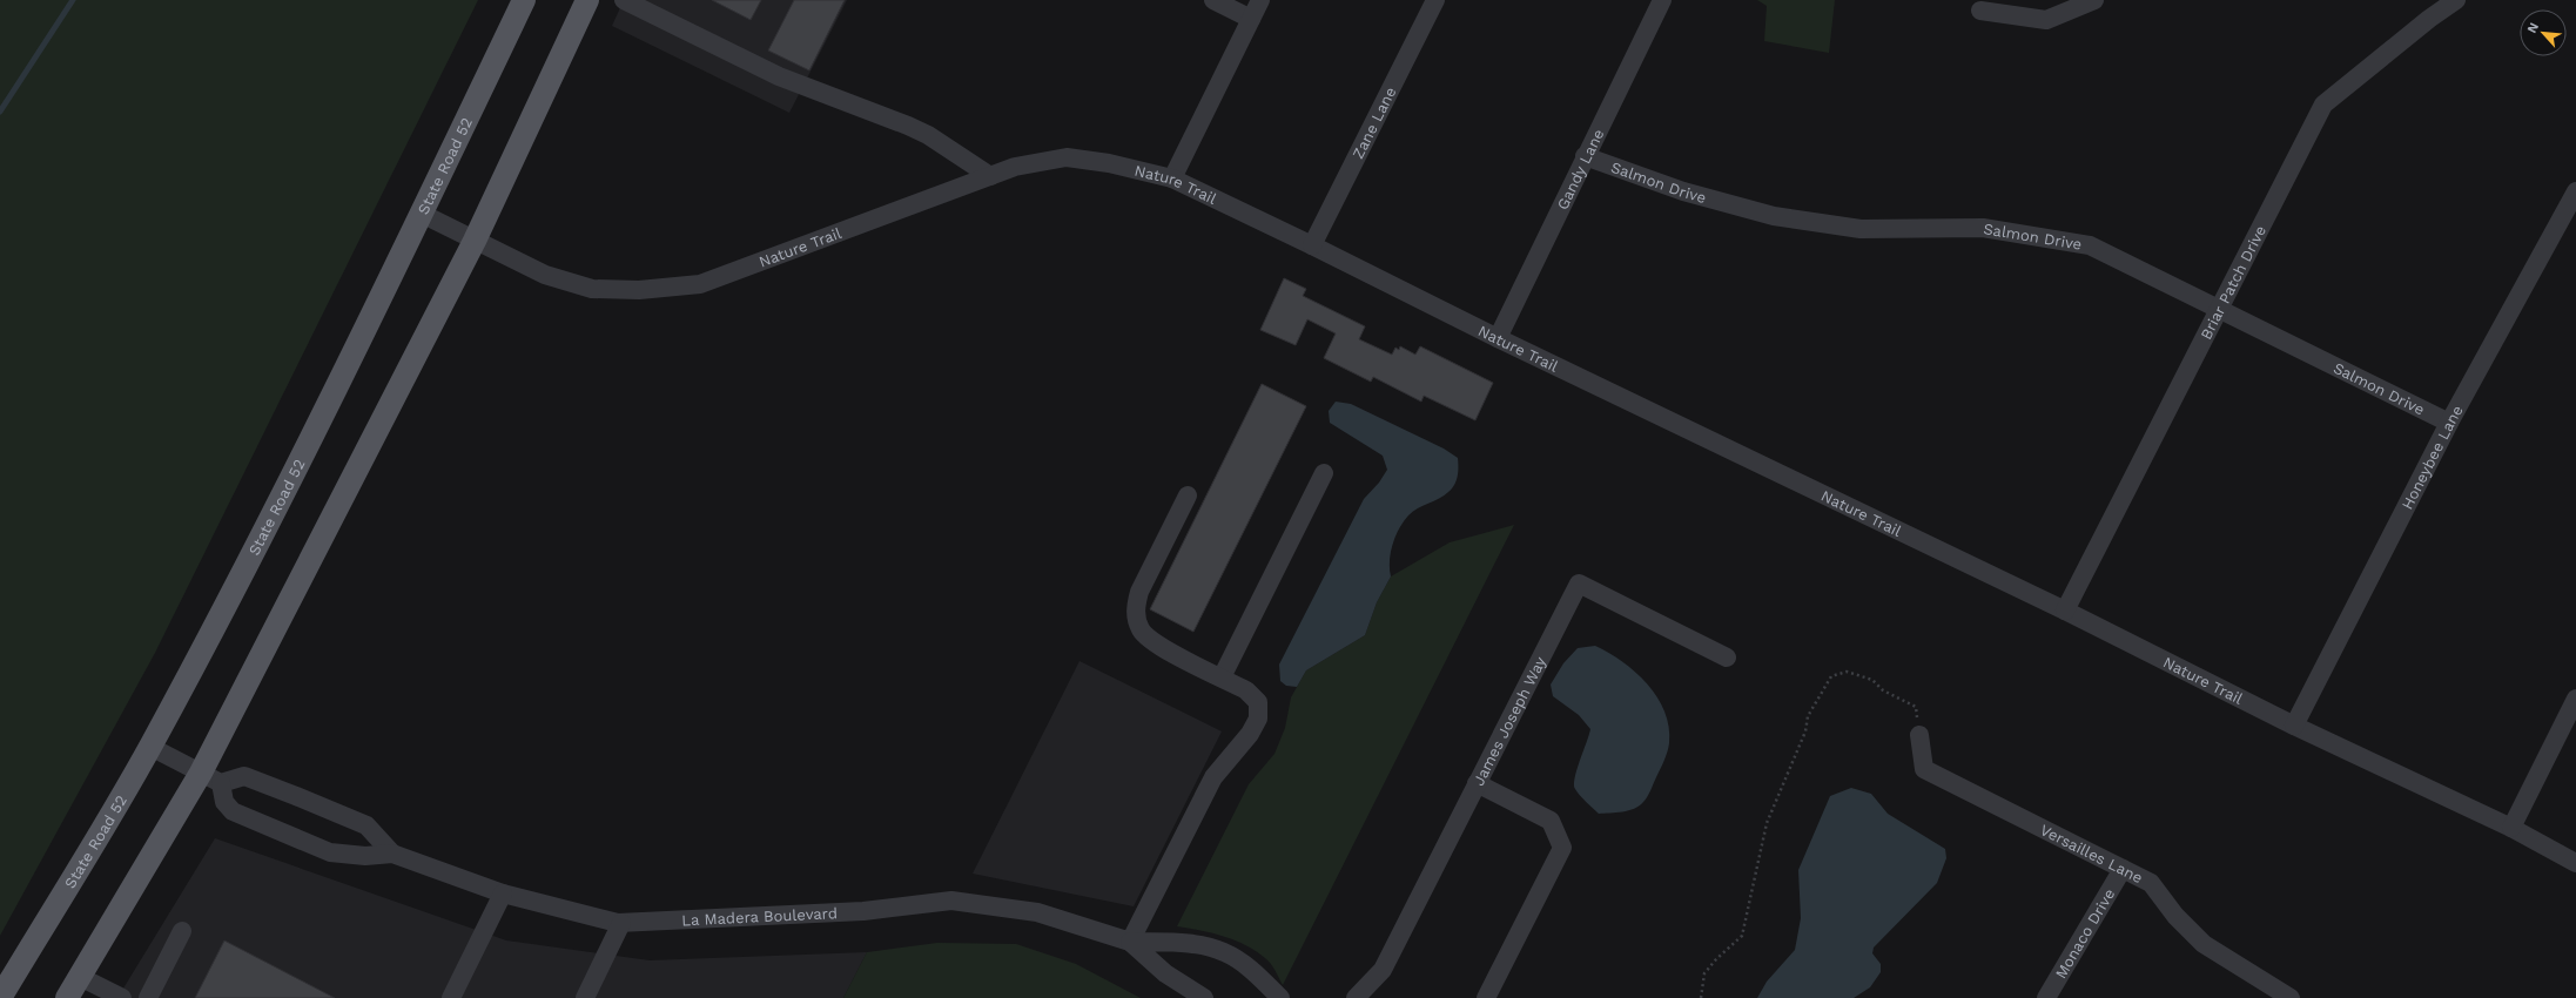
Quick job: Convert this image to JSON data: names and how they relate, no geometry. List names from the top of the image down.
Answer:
{
  "streets": {
    "main road": ["State Road 52"],
    "street": [
      "Zane Lane",
      "Gandy Lane",
      "Salmon Drive",
      "Nature Trail",
      "Briar Patch Drive",
      "Honeybee Lane",
      "James Joseph Way",
      "Versailles Lane",
      "La Madera Boulevard",
      "Monaco Drive"
    ]
  },
  "crossings": [
    ["Zane Lane", "Nature Trail"],
    ["State Road 52", "Nature Trail"],
    ["Gandy Lane", "Salmon Drive"],
    ["Gandy Lane", "Nature Trail"],
    ["Salmon Drive", "Briar Patch Drive"],
    ["Salmon Drive", "Honeybee Lane"],
    ["Nature Trail", "Briar Patch Drive"],
    ["Nature Trail", "Honeybee Lane"],
    ["Versailles Lane", "Monaco Drive"]
  ],
  "north": "top left"
}
